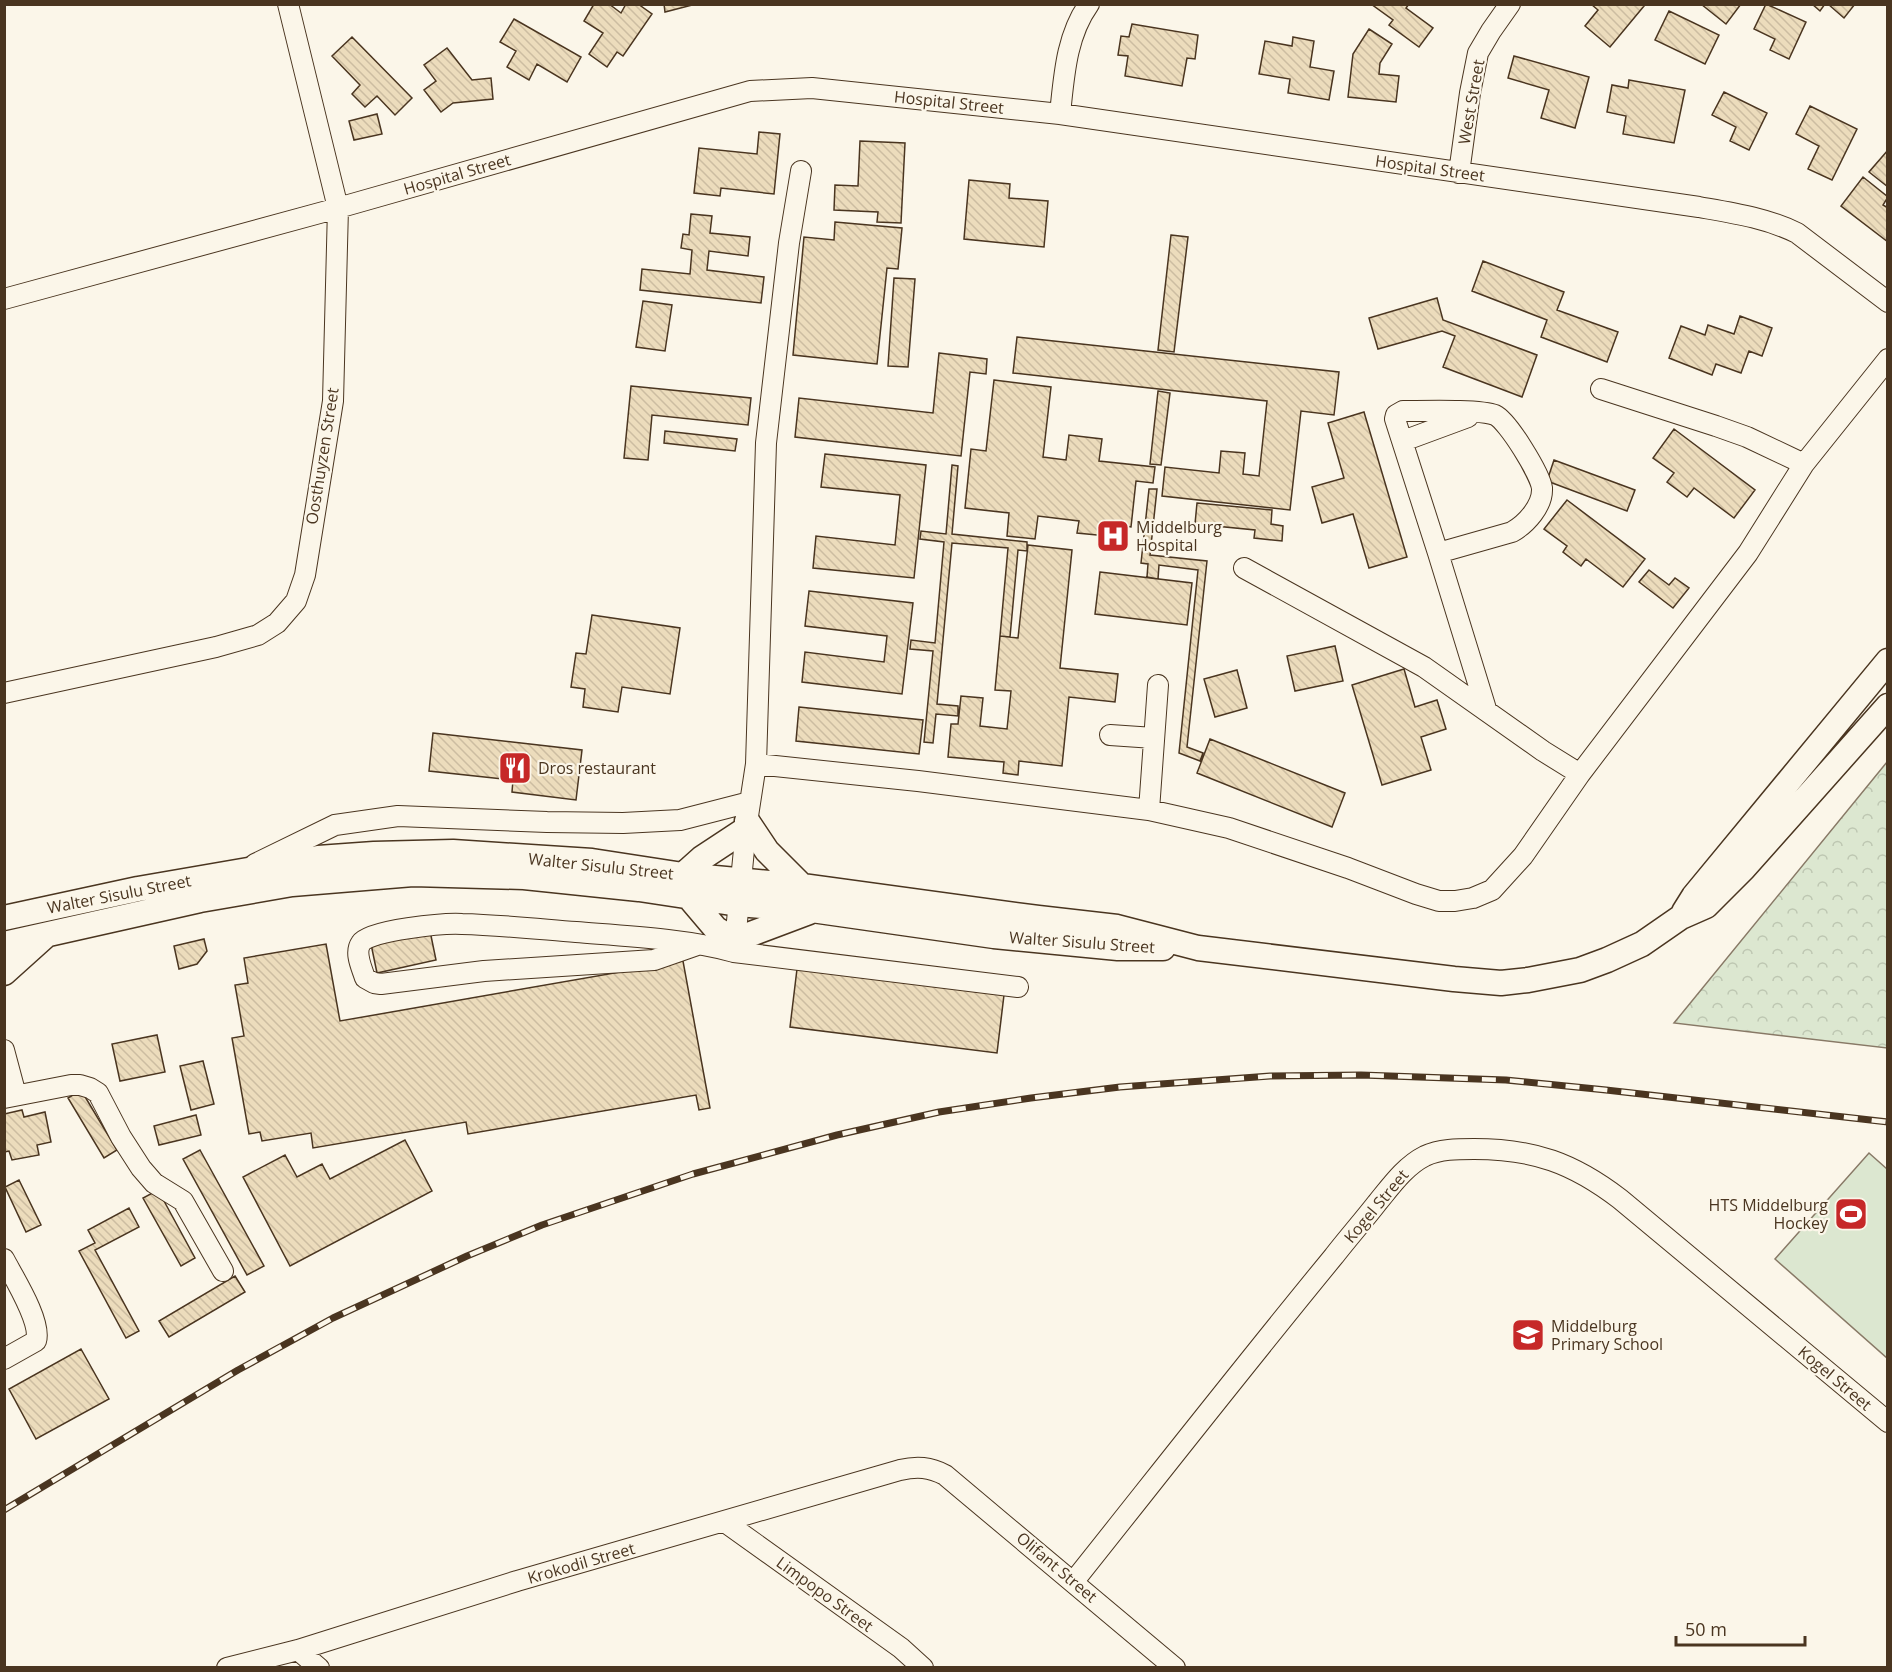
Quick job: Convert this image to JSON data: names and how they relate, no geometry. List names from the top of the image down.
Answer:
{
  "streets": {
    "main road": ["Walter Sisulu Street"],
    "street": [
      "Hospital Street",
      "West Street",
      "Oosthuyzen Street",
      "Kogel Street",
      "Krokodil Street",
      "Olifant Street",
      "Limpopo Street"
    ]
  },
  "crossings": [
    ["Hospital Street", "West Street"],
    ["Hospital Street", "Oosthuyzen Street"],
    ["Kogel Street", "Olifant Street"],
    ["Krokodil Street", "Olifant Street"],
    ["Krokodil Street", "Limpopo Street"]
  ],
  "places": {
    "hospital": ["Middelburg Hospital"],
    "restaurant": ["Dros restaurant"],
    "sports": ["HTS Middelburg Hockey"],
    "school or university": ["Middelburg Primary School"]
  },
  "scale_bar": "50 m"
}
